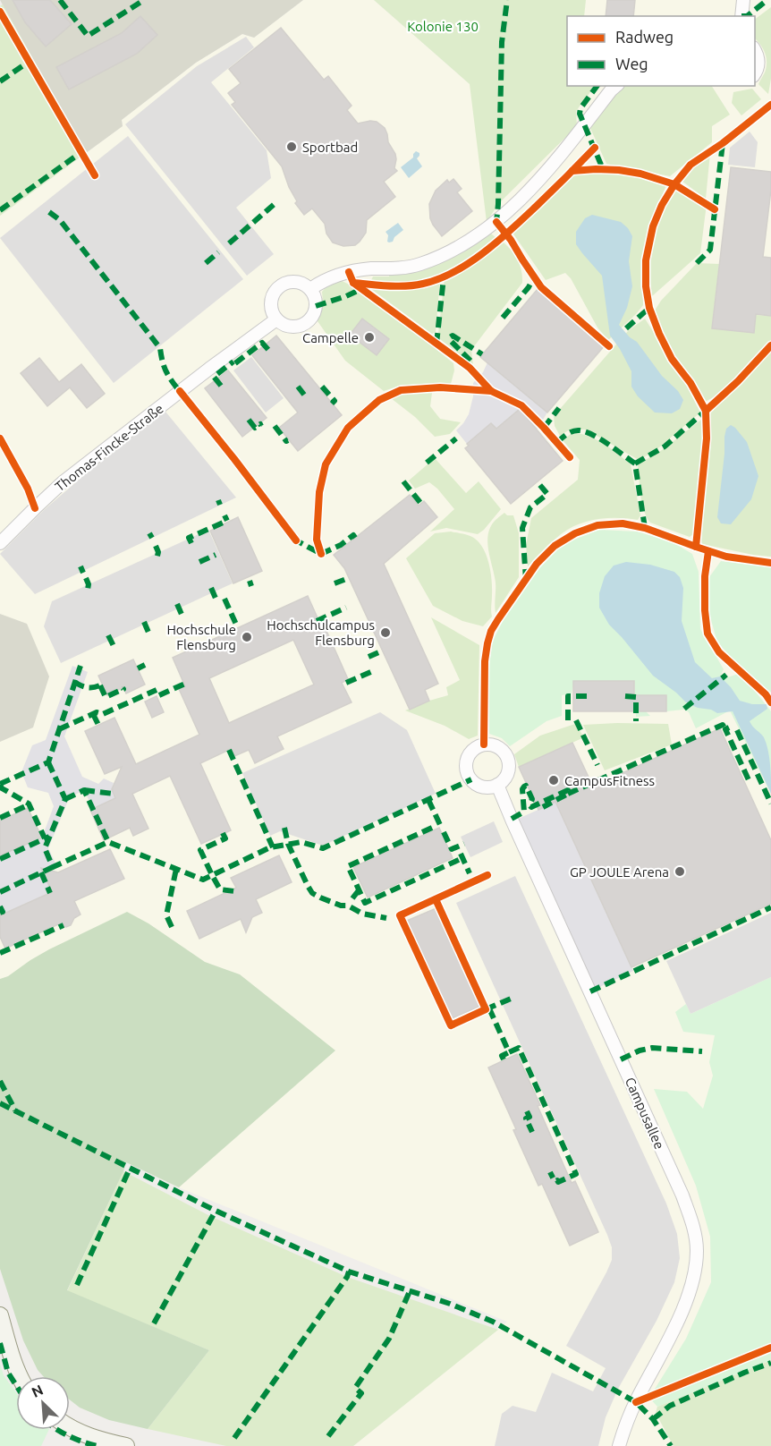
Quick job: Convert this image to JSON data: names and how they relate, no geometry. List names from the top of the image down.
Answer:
{
  "streets": {
    "street": ["Thomas-Fincke-Straße", "Campusallee"]
  },
  "parks": ["Kolonie 130"],
  "places": [
    "Sportbad",
    "Campelle",
    "Hochschulcampus Flensburg",
    "Hochschule Flensburg",
    "CampusFitness",
    "GP JOULE Arena"
  ],
  "legend": ["Radweg", "Weg"],
  "north": "top left"
}
